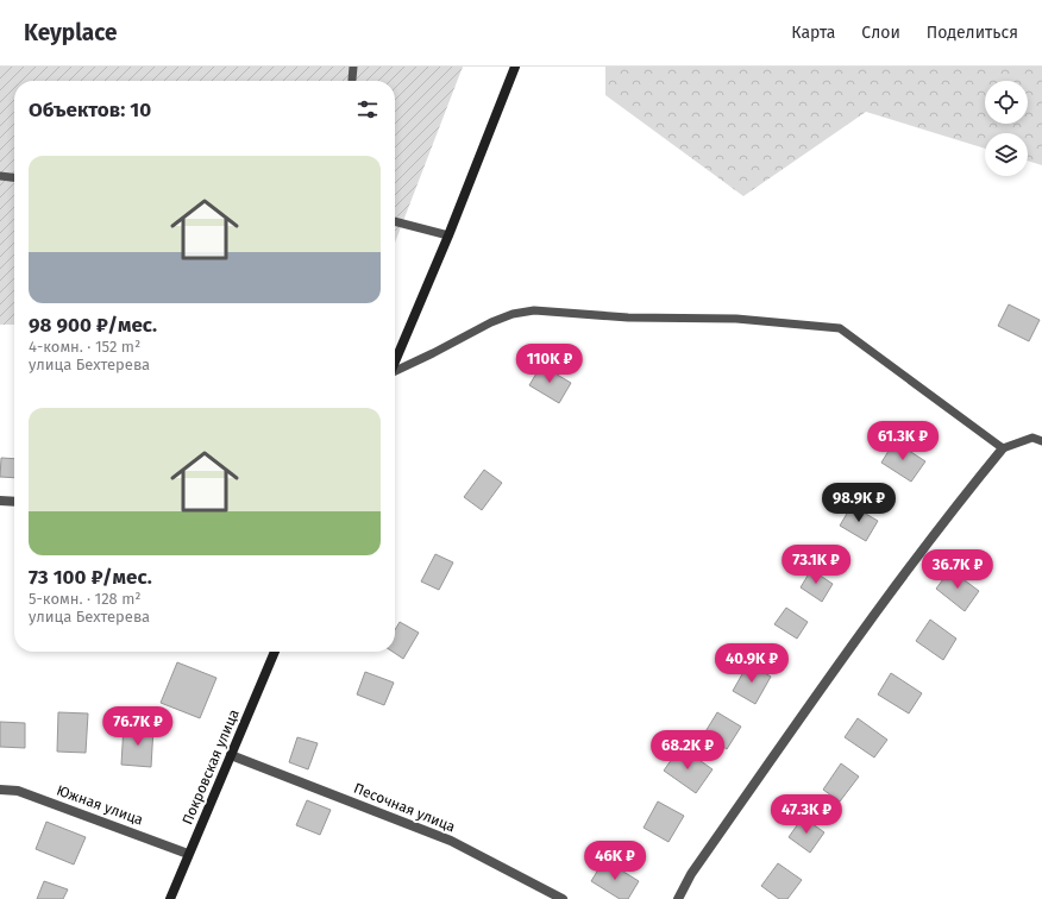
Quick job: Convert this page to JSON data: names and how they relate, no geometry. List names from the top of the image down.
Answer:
{
  "streets": {
    "street": ["Покровская улица", "Южная улица", "Песочная улица"]
  },
  "crossings": [
    ["Покровская улица", "Южная улица"],
    ["Покровская улица", "Песочная улица"]
  ],
  "page": {
    "header": "Keyplace",
    "nav": ["Карта", "Слои", "Поделиться"],
    "heading": "Объектов: 10",
    "list": [
      {
        "name": "98 900 ₽/мес.",
        "note": "4-комн. · 152 m² · улица Бехтерева"
      },
      {
        "name": "73 100 ₽/мес.",
        "note": "5-комн. · 128 m² · улица Бехтерева"
      }
    ],
    "price": [
      "110K ₽",
      "61.3K ₽",
      "98.9K ₽",
      "73.1K ₽",
      "36.7K ₽",
      "40.9K ₽",
      "76.7K ₽",
      "68.2K ₽",
      "47.3K ₽",
      "46K ₽"
    ]
  }
}
